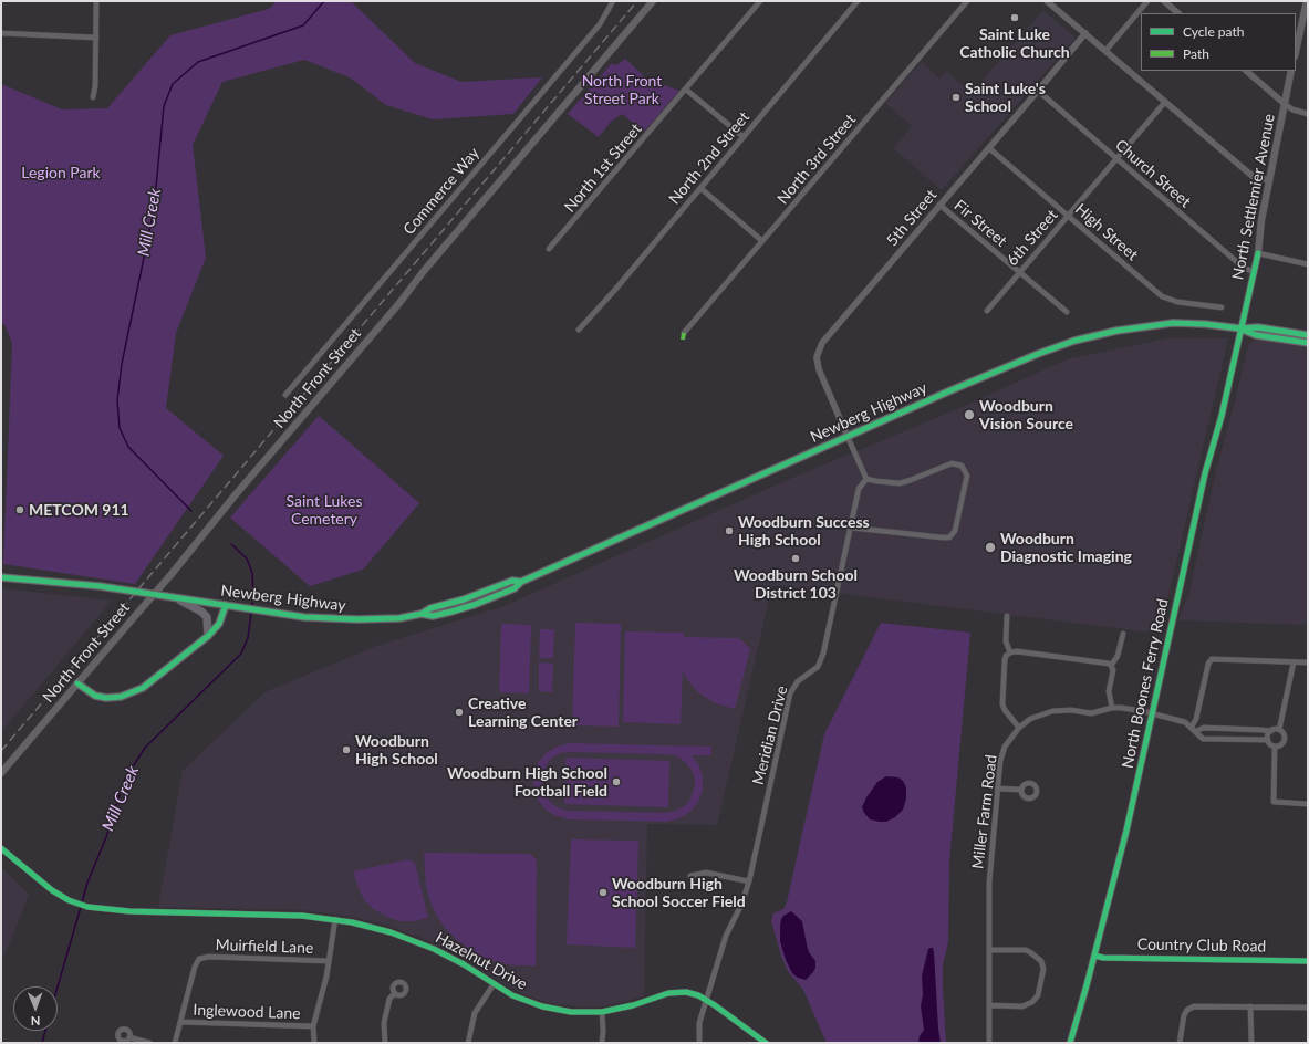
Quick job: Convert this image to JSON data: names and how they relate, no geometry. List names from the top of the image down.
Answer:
{
  "streets": {
    "main road": [
      "North Settlemier Avenue",
      "North Front Street",
      "Newberg Highway",
      "North Boones Ferry Road"
    ],
    "street": [
      "North 2nd Street",
      "North 3rd Street",
      "North 1st Street",
      "Church Street",
      "Commerce Way",
      "5th Street",
      "Fir Street",
      "High Street",
      "6th Street",
      "Meridian Drive",
      "Miller Farm Road",
      "Country Club Road",
      "Muirfield Lane",
      "Hazelnut Drive",
      "Inglewood Lane"
    ]
  },
  "crossings": [
    ["Church Street", "North Settlemier Avenue"],
    ["Church Street", "5th Street"],
    ["Church Street", "6th Street"],
    ["North Settlemier Avenue", "Newberg Highway"],
    ["North Settlemier Avenue", "North Boones Ferry Road"],
    ["5th Street", "Fir Street"],
    ["5th Street", "High Street"],
    ["5th Street", "Newberg Highway"],
    ["Fir Street", "6th Street"],
    ["High Street", "6th Street"],
    ["Newberg Highway", "North Boones Ferry Road"],
    ["North Boones Ferry Road", "Miller Farm Road"],
    ["North Boones Ferry Road", "Country Club Road"],
    ["Meridian Drive", "Hazelnut Drive"],
    ["Muirfield Lane", "Inglewood Lane"]
  ],
  "water": ["Mill Creek"],
  "parks": ["North Front Street Park", "Legion Park", "Saint Lukes Cemetery"],
  "places": [
    "Saint Luke Catholic Church",
    "Saint Luke's School",
    "Woodburn Vision Source",
    "METCOM 911",
    "Woodburn Success High School",
    "Woodburn Diagnostic Imaging",
    "Woodburn School District 103",
    "Creative Learning Center",
    "Woodburn High School",
    "Woodburn High School Football Field",
    "Woodburn High School Soccer Field"
  ],
  "legend": ["Cycle path", "Path"],
  "north": "bottom"
}
